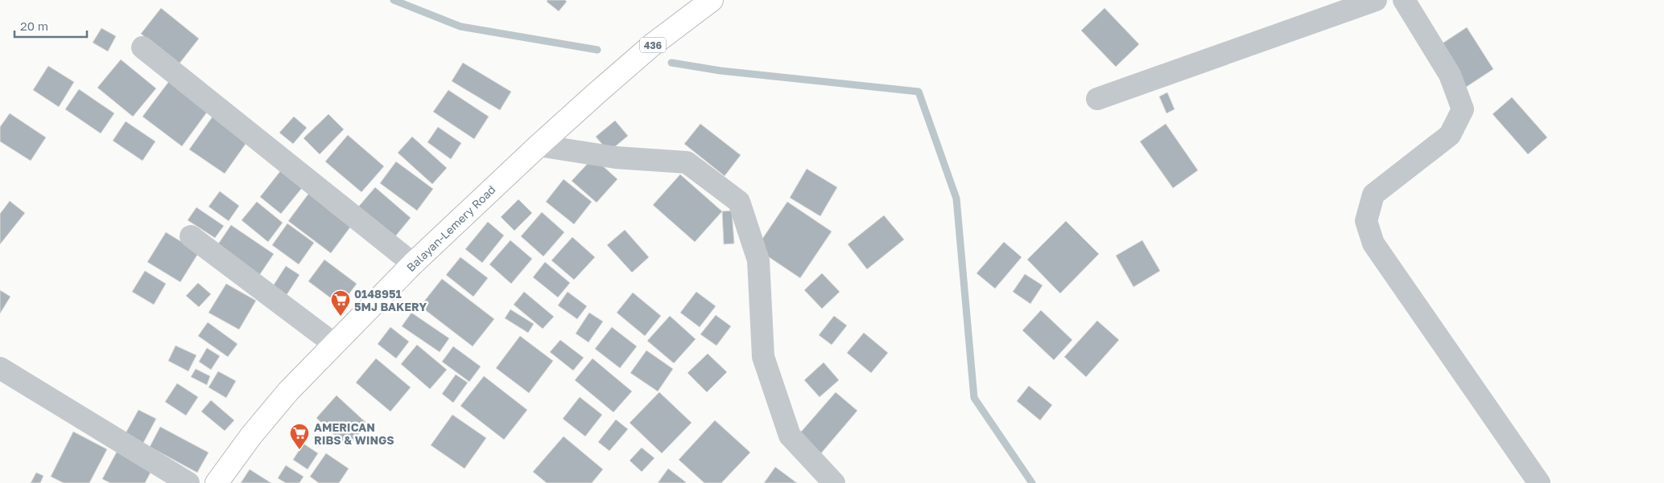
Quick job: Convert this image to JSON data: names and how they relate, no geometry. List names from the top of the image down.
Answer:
{
  "streets": {
    "main road": ["436", "Balayan-Lemery Road"]
  },
  "places": {
    "supermarket": ["0148951 5MJ BAKERY", "AMERICAN RIBS & WINGS"]
  },
  "scale_bar": "20 m"
}
